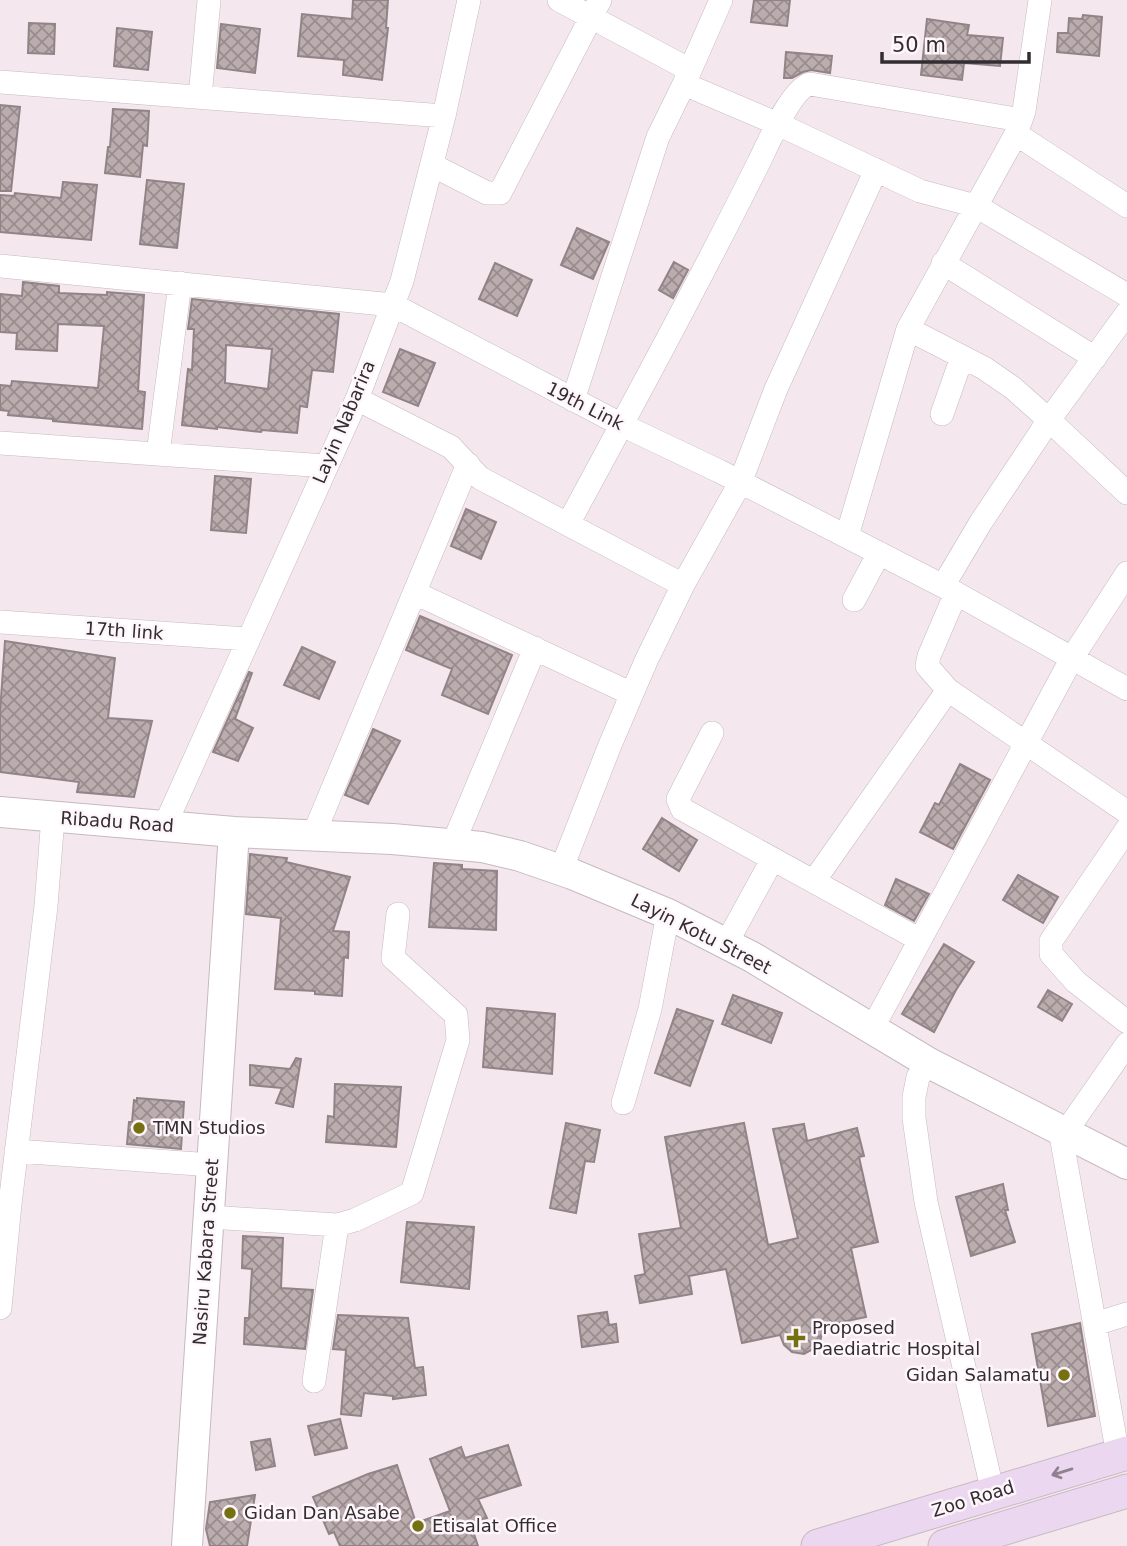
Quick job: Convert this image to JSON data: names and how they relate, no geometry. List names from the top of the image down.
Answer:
{
  "streets": {
    "main road": ["Zoo Road"],
    "street": [
      "19th Link",
      "Layin Nabarira",
      "17th link",
      "Ribadu Road",
      "Layin Kotu Street",
      "Nasiru Kabara Street"
    ]
  },
  "crossings": [
    ["19th Link", "Layin Nabarira"],
    ["Layin Nabarira", "17th link"],
    ["Layin Nabarira", "Ribadu Road"],
    ["Ribadu Road", "Layin Kotu Street"],
    ["Ribadu Road", "Nasiru Kabara Street"],
    ["Layin Kotu Street", "Nasiru Kabara Street"]
  ],
  "places": {
    "other": [
      "TMN Studios",
      "Gidan Salamatu",
      "Gidan Dan Asabe",
      "Etisalat Office"
    ],
    "health": ["Proposed Paediatric Hospital"]
  },
  "scale_bar": "50 m"
}
